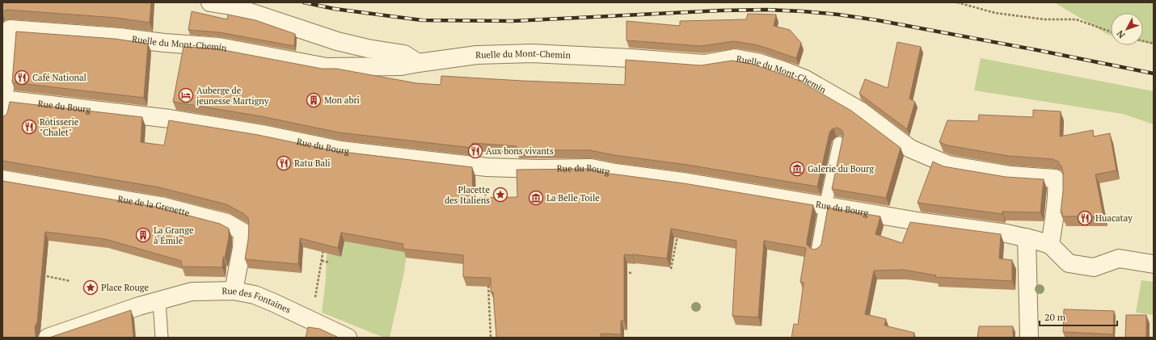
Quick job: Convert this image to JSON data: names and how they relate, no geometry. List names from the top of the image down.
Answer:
{
  "streets": {
    "street": [
      "Ruelle du Mont-Chemin",
      "Rue du Bourg",
      "Rue de la Grenette",
      "Rue des Fontaines"
    ]
  },
  "crossings": [
    ["Ruelle du Mont-Chemin", "Rue du Bourg"],
    ["Rue de la Grenette", "Rue des Fontaines"]
  ],
  "places": {
    "restaurant": [
      "Café National",
      "Rôtisserie \"Chalet\"",
      "Aux bons vivants",
      "Ratu Bali",
      "Huacatay"
    ],
    "hotel": ["Auberge de jeunesse Martigny"],
    "building": ["Mon abri", "La Grange à Émile"],
    "museum": ["Galerie du Bourg", "La Belle Toile"],
    "place": ["Placette des Italiens", "Place Rouge"]
  },
  "scale_bar": "20 m",
  "north": "bottom left"
}
